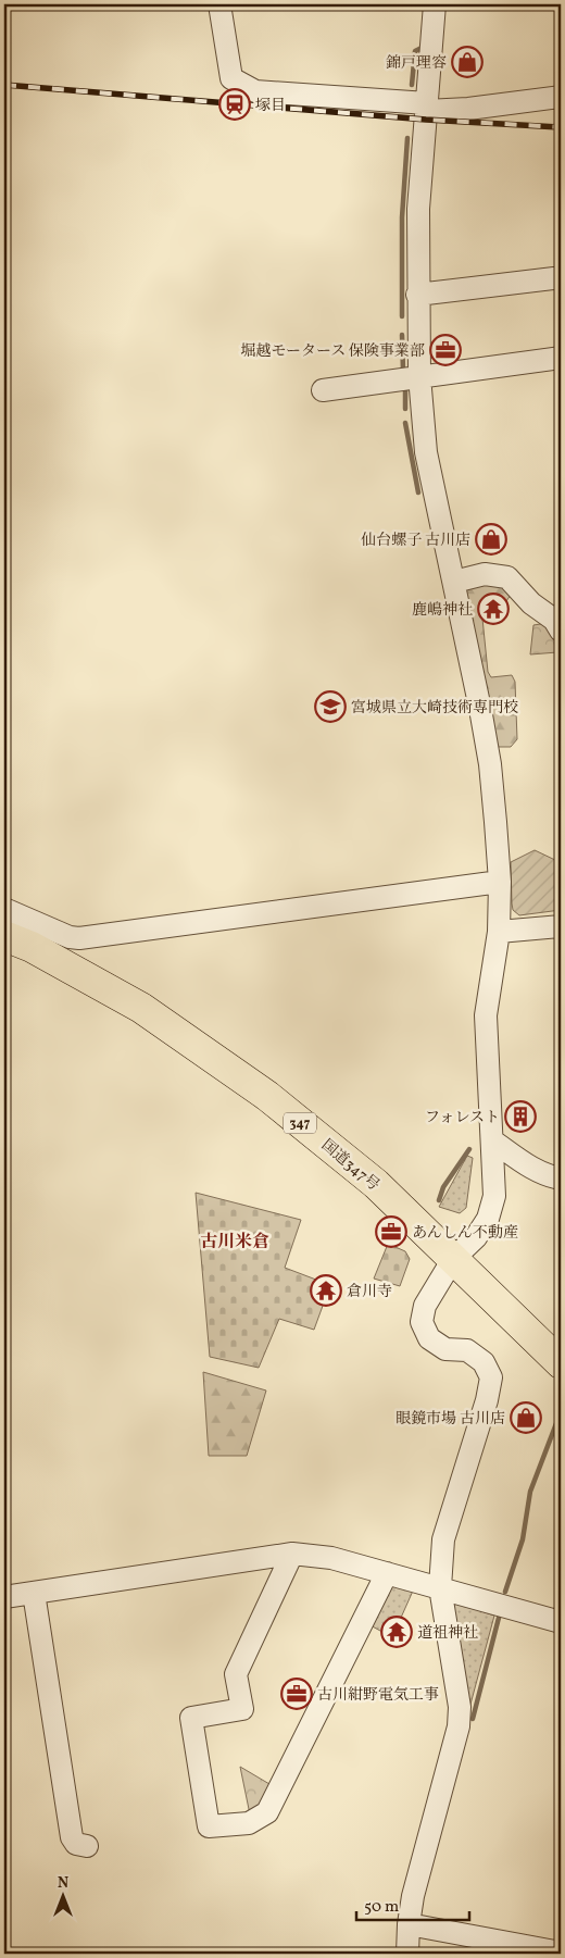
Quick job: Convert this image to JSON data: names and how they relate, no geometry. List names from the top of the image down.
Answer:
{
  "streets": {
    "highway": ["347", "国道347号"]
  },
  "districts": ["古川米倉"],
  "places": {
    "shop": ["錦戸理容", "仙台螺子 古川店", "眼鏡市場 古川店"],
    "station": ["塚目"],
    "office": ["堀越モータース 保険事業部", "あんしん不動産", "古川紺野電気工事"],
    "temple": ["鹿嶋神社", "倉川寺", "道祖神社"],
    "school or university": ["宮城県立大崎技術専門校"],
    "building": ["フォレスト"]
  },
  "scale_bar": "50 m",
  "north": "top"
}
